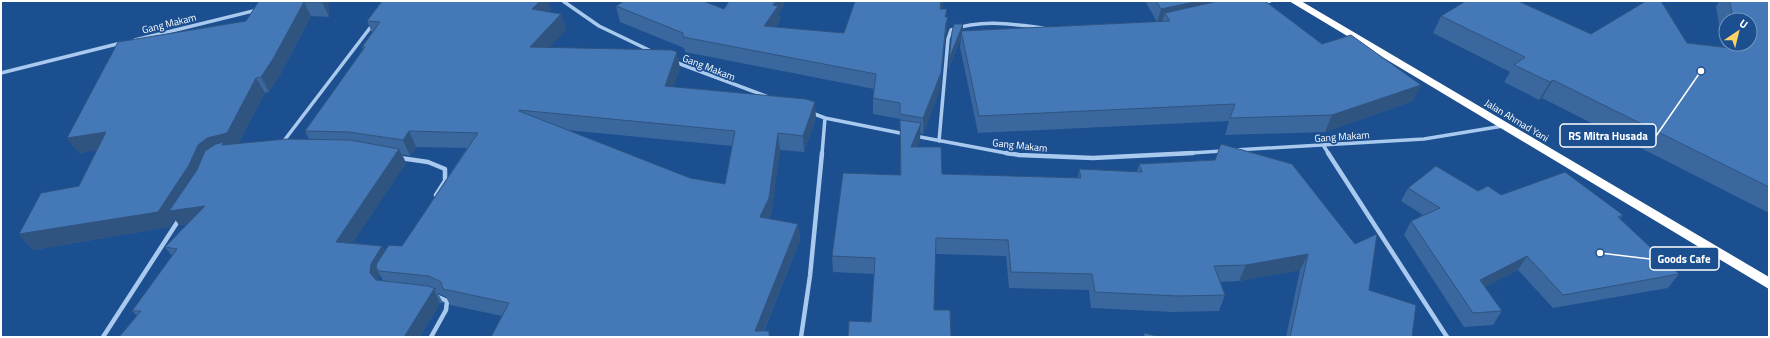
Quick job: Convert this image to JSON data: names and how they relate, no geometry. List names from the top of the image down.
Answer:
{
  "streets": {
    "highway": ["Jalan Ahmad Yani"],
    "street": ["Gang Makam"]
  },
  "crossings": [
    ["Gang Makam", "Jalan Ahmad Yani"]
  ],
  "places": ["RS Mitra Husada", "Goods Cafe"],
  "north": "top right"
}
